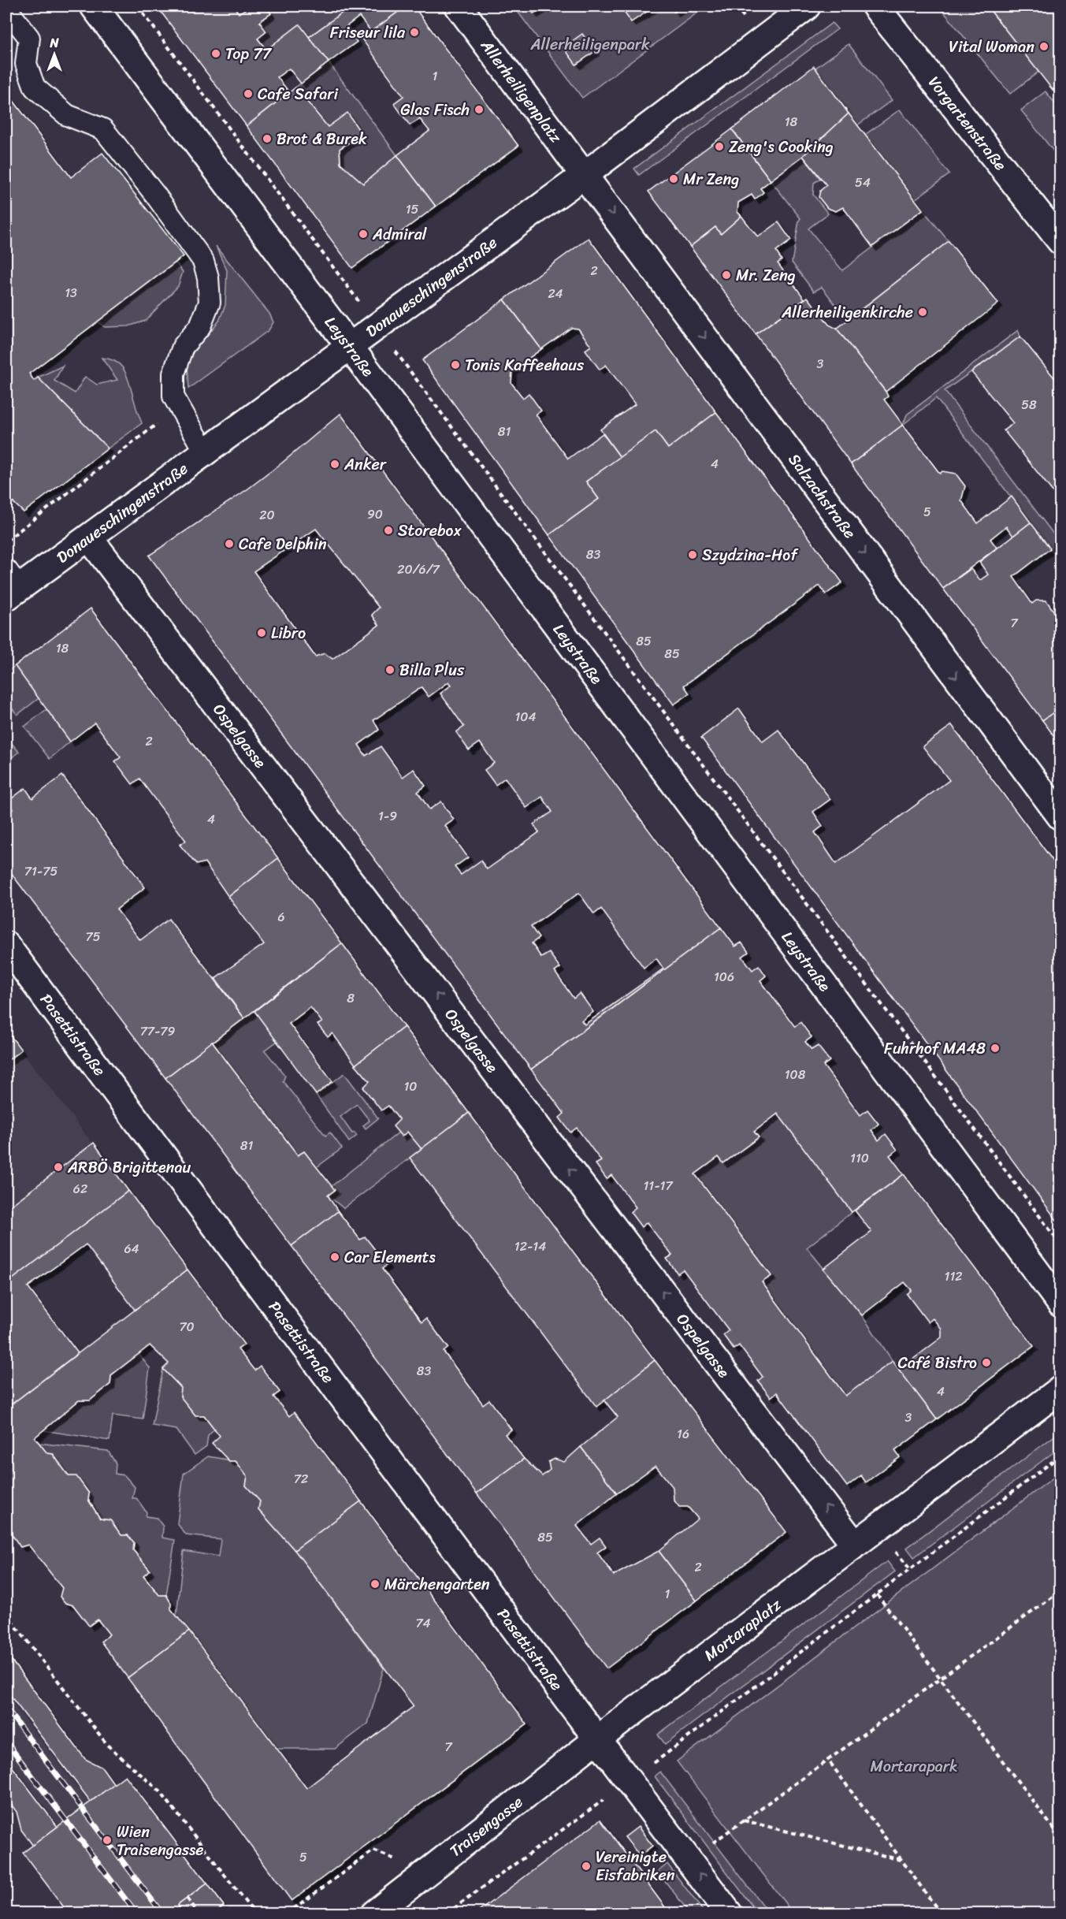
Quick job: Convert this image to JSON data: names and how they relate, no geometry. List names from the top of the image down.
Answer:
{
  "streets": {
    "street": [
      "Allerheiligenplatz",
      "Vorgartenstraße",
      "Donaueschingenstraße",
      "Leystraße",
      "Salzachstraße",
      "Ospelgasse",
      "Pasettistraße",
      "Mortaraplatz",
      "Traisengasse"
    ]
  },
  "crossings": [
    ["Allerheiligenplatz", "Donaueschingenstraße"],
    ["Allerheiligenplatz", "Salzachstraße"],
    ["Donaueschingenstraße", "Leystraße"],
    ["Donaueschingenstraße", "Salzachstraße"],
    ["Donaueschingenstraße", "Ospelgasse"],
    ["Ospelgasse", "Mortaraplatz"],
    ["Pasettistraße", "Mortaraplatz"],
    ["Pasettistraße", "Traisengasse"],
    ["Mortaraplatz", "Traisengasse"]
  ],
  "one_way": ["Salzachstraße", "Ospelgasse"],
  "parks": ["Allerheiligenpark", "Mortarapark"],
  "places": [
    "Friseur lila",
    "Vital Woman",
    "Top 77",
    "Cafe Safari",
    "Glas Fisch",
    "Brot & Burek",
    "Zeng's Cooking",
    "Mr Zeng",
    "Admiral",
    "Mr. Zeng",
    "Allerheiligenkirche",
    "Tonis Kaffeehaus",
    "Anker",
    "Storebox",
    "Cafe Delphin",
    "Szydzina-Hof",
    "Libro",
    "Billa Plus",
    "Fuhrhof MA48",
    "ARBÖ Brigittenau",
    "Car Elements",
    "Café Bistro",
    "Märchengarten",
    "Wien Traisengasse",
    "Vereinigte Eisfabriken"
  ],
  "house_numbers": [
    "1",
    "18",
    "54",
    "15",
    "2",
    "13",
    "24",
    "3",
    "58",
    "81",
    "4",
    "5",
    "90",
    "20",
    "83",
    "20/6/7",
    "7",
    "85",
    "18",
    "85",
    "104",
    "2",
    "1-9",
    "4",
    "71-75",
    "6",
    "75",
    "106",
    "8",
    "77-79",
    "108",
    "10",
    "81",
    "110",
    "11-17",
    "62",
    "12-14",
    "64",
    "112",
    "70",
    "83",
    "4",
    "3",
    "16",
    "72",
    "85",
    "2",
    "1",
    "74",
    "7",
    "5"
  ],
  "north": "top"
}
